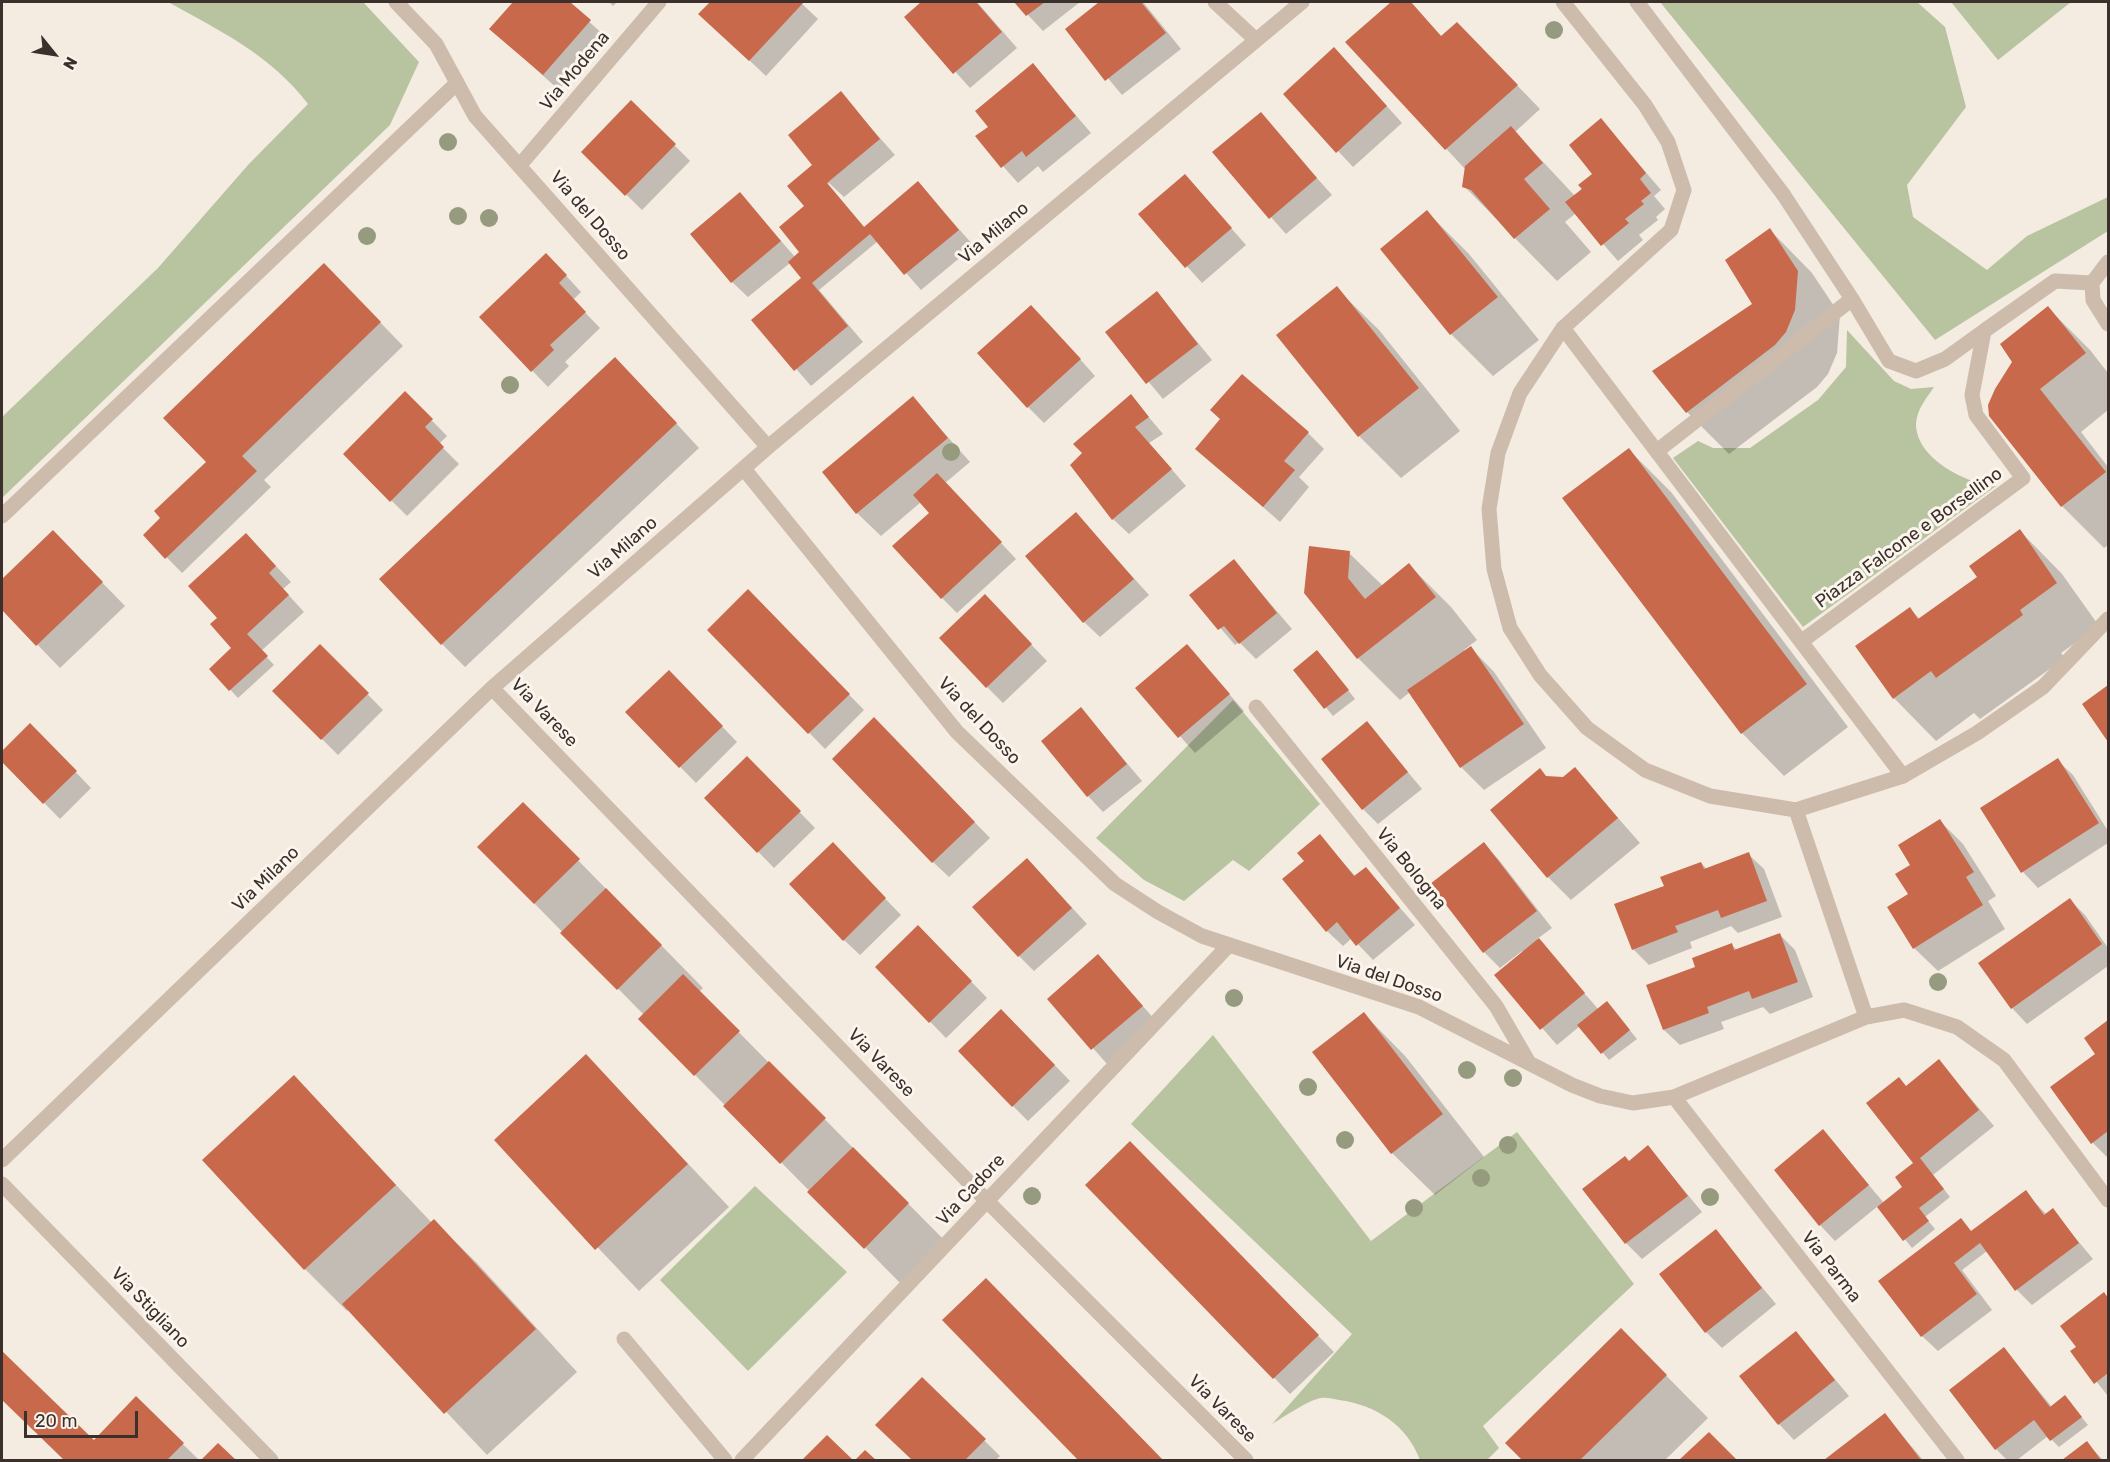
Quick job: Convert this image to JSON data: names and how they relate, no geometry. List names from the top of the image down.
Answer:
{
  "streets": {
    "street": [
      "Via Modena",
      "Via del Dosso",
      "Via Milano",
      "Piazza Falcone e Borsellino",
      "Via Varese",
      "Via Bologna",
      "Via Cadore",
      "Via Parma",
      "Via Stigliano"
    ]
  },
  "crossings": [
    ["Via Modena", "Via del Dosso"],
    ["Via del Dosso", "Via Milano"],
    ["Via del Dosso", "Via Bologna"],
    ["Via del Dosso", "Via Cadore"],
    ["Via del Dosso", "Via Parma"],
    ["Via Milano", "Via Varese"],
    ["Via Varese", "Via Cadore"]
  ],
  "scale_bar": "20 m",
  "north": "bottom right"
}
